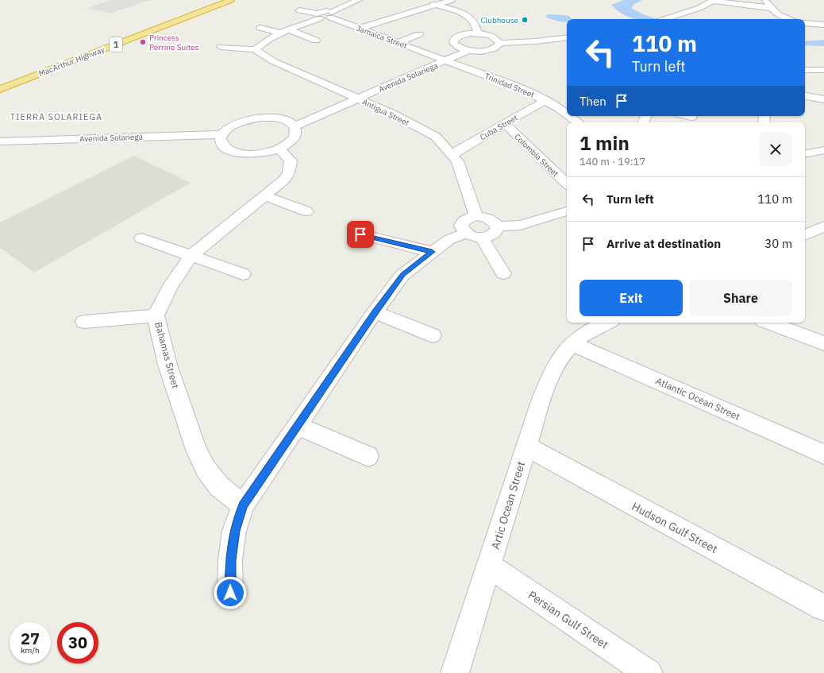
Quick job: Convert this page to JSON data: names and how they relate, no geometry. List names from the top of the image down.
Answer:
{
  "streets": {
    "highway": ["1", "MacArthur Highway"],
    "street": [
      "Jamaica Street",
      "Avenida Solariega",
      "Trinidad Street",
      "Antigua Street",
      "Cuba Street",
      "Colombia Street",
      "Bahamas Street",
      "Atlantic Ocean Street",
      "Artic Ocean Street",
      "Hudson Gulf Street",
      "Persian Gulf Street"
    ]
  },
  "crossings": [
    ["Jamaica Street", "Avenida Solariega"],
    ["Jamaica Street", "Trinidad Street"],
    ["Avenida Solariega", "Trinidad Street"],
    ["Avenida Solariega", "Antigua Street"],
    ["Trinidad Street", "Cuba Street"],
    ["Antigua Street", "Cuba Street"],
    ["Cuba Street", "Colombia Street"],
    ["Atlantic Ocean Street", "Artic Ocean Street"],
    ["Artic Ocean Street", "Hudson Gulf Street"],
    ["Artic Ocean Street", "Persian Gulf Street"]
  ],
  "districts": ["TIERRA SOLARIEGA"],
  "places": ["Clubhouse", "Princess Perrine Suites"],
  "page": {
    "turn": ["110 m", "Turn left"],
    "then": "Then",
    "heading": ["1 min", "140 m · 19:17"],
    "list": [
      {
        "name": "Turn left",
        "value": "110 m"
      },
      {
        "name": "Arrive at destination",
        "value": "30 m"
      }
    ],
    "buttons": ["Exit", "Share"],
    "speed": "27 km/h",
    "limit": "30"
  }
}
